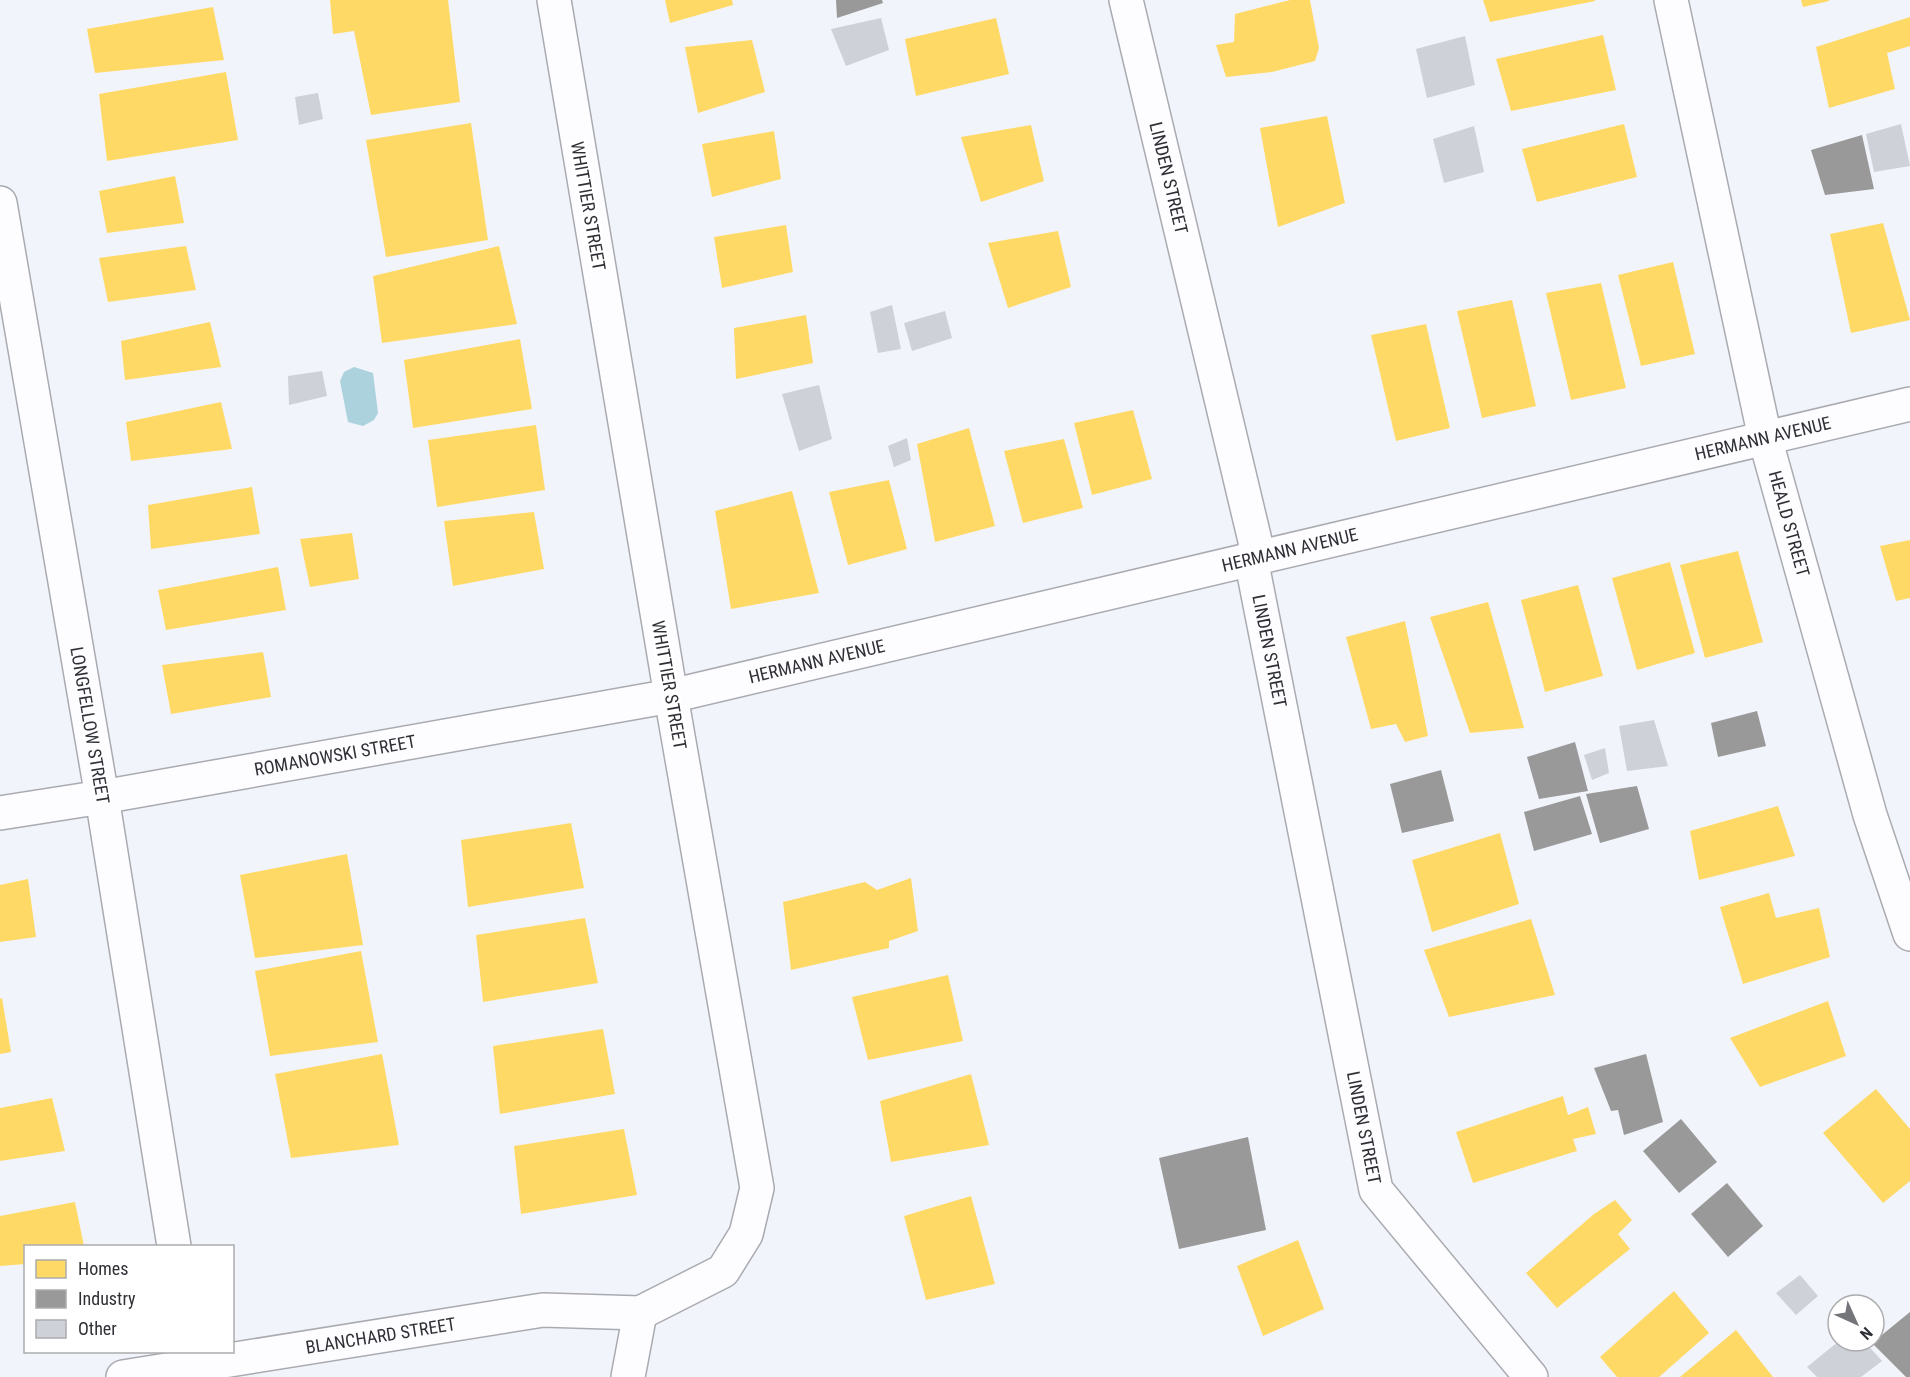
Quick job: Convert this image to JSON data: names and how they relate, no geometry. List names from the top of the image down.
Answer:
{
  "streets": {
    "street": [
      "LINDEN STREET",
      "WHITTIER STREET",
      "HERMANN AVENUE",
      "HEALD STREET",
      "LONGFELLOW STREET",
      "ROMANOWSKI STREET",
      "BLANCHARD STREET"
    ]
  },
  "crossings": [
    ["LINDEN STREET", "HERMANN AVENUE"],
    ["WHITTIER STREET", "HERMANN AVENUE"],
    ["WHITTIER STREET", "ROMANOWSKI STREET"],
    ["WHITTIER STREET", "BLANCHARD STREET"],
    ["HERMANN AVENUE", "HEALD STREET"],
    ["HERMANN AVENUE", "ROMANOWSKI STREET"],
    ["LONGFELLOW STREET", "ROMANOWSKI STREET"]
  ],
  "legend": ["Homes", "Industry", "Other"],
  "north": "bottom right"
}
